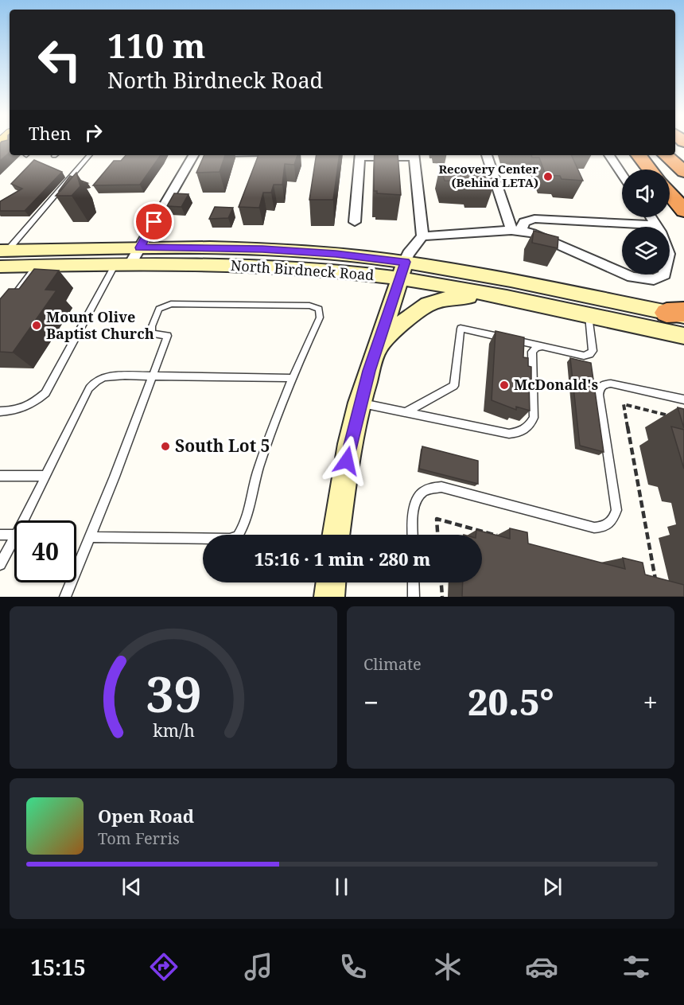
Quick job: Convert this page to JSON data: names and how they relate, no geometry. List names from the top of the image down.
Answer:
{
  "streets": {
    "main road": ["North Birdneck Road"]
  },
  "places": [
    "Recovery Center (Behind LETA)",
    "Mount Olive Baptist Church",
    "McDonald's",
    "South Lot 5"
  ],
  "page": {
    "turn": ["110 m", "North Birdneck Road"],
    "then": "Then",
    "limit": "40",
    "trip": "15:16 · 1 min · 280 m",
    "tile": "Climate",
    "heat": ["−", "20.5°", "+"],
    "song": ["Open Road", "Tom Ferris"],
    "tabs": "15:15",
    "gauge": ["39", "km/h"]
  }
}
